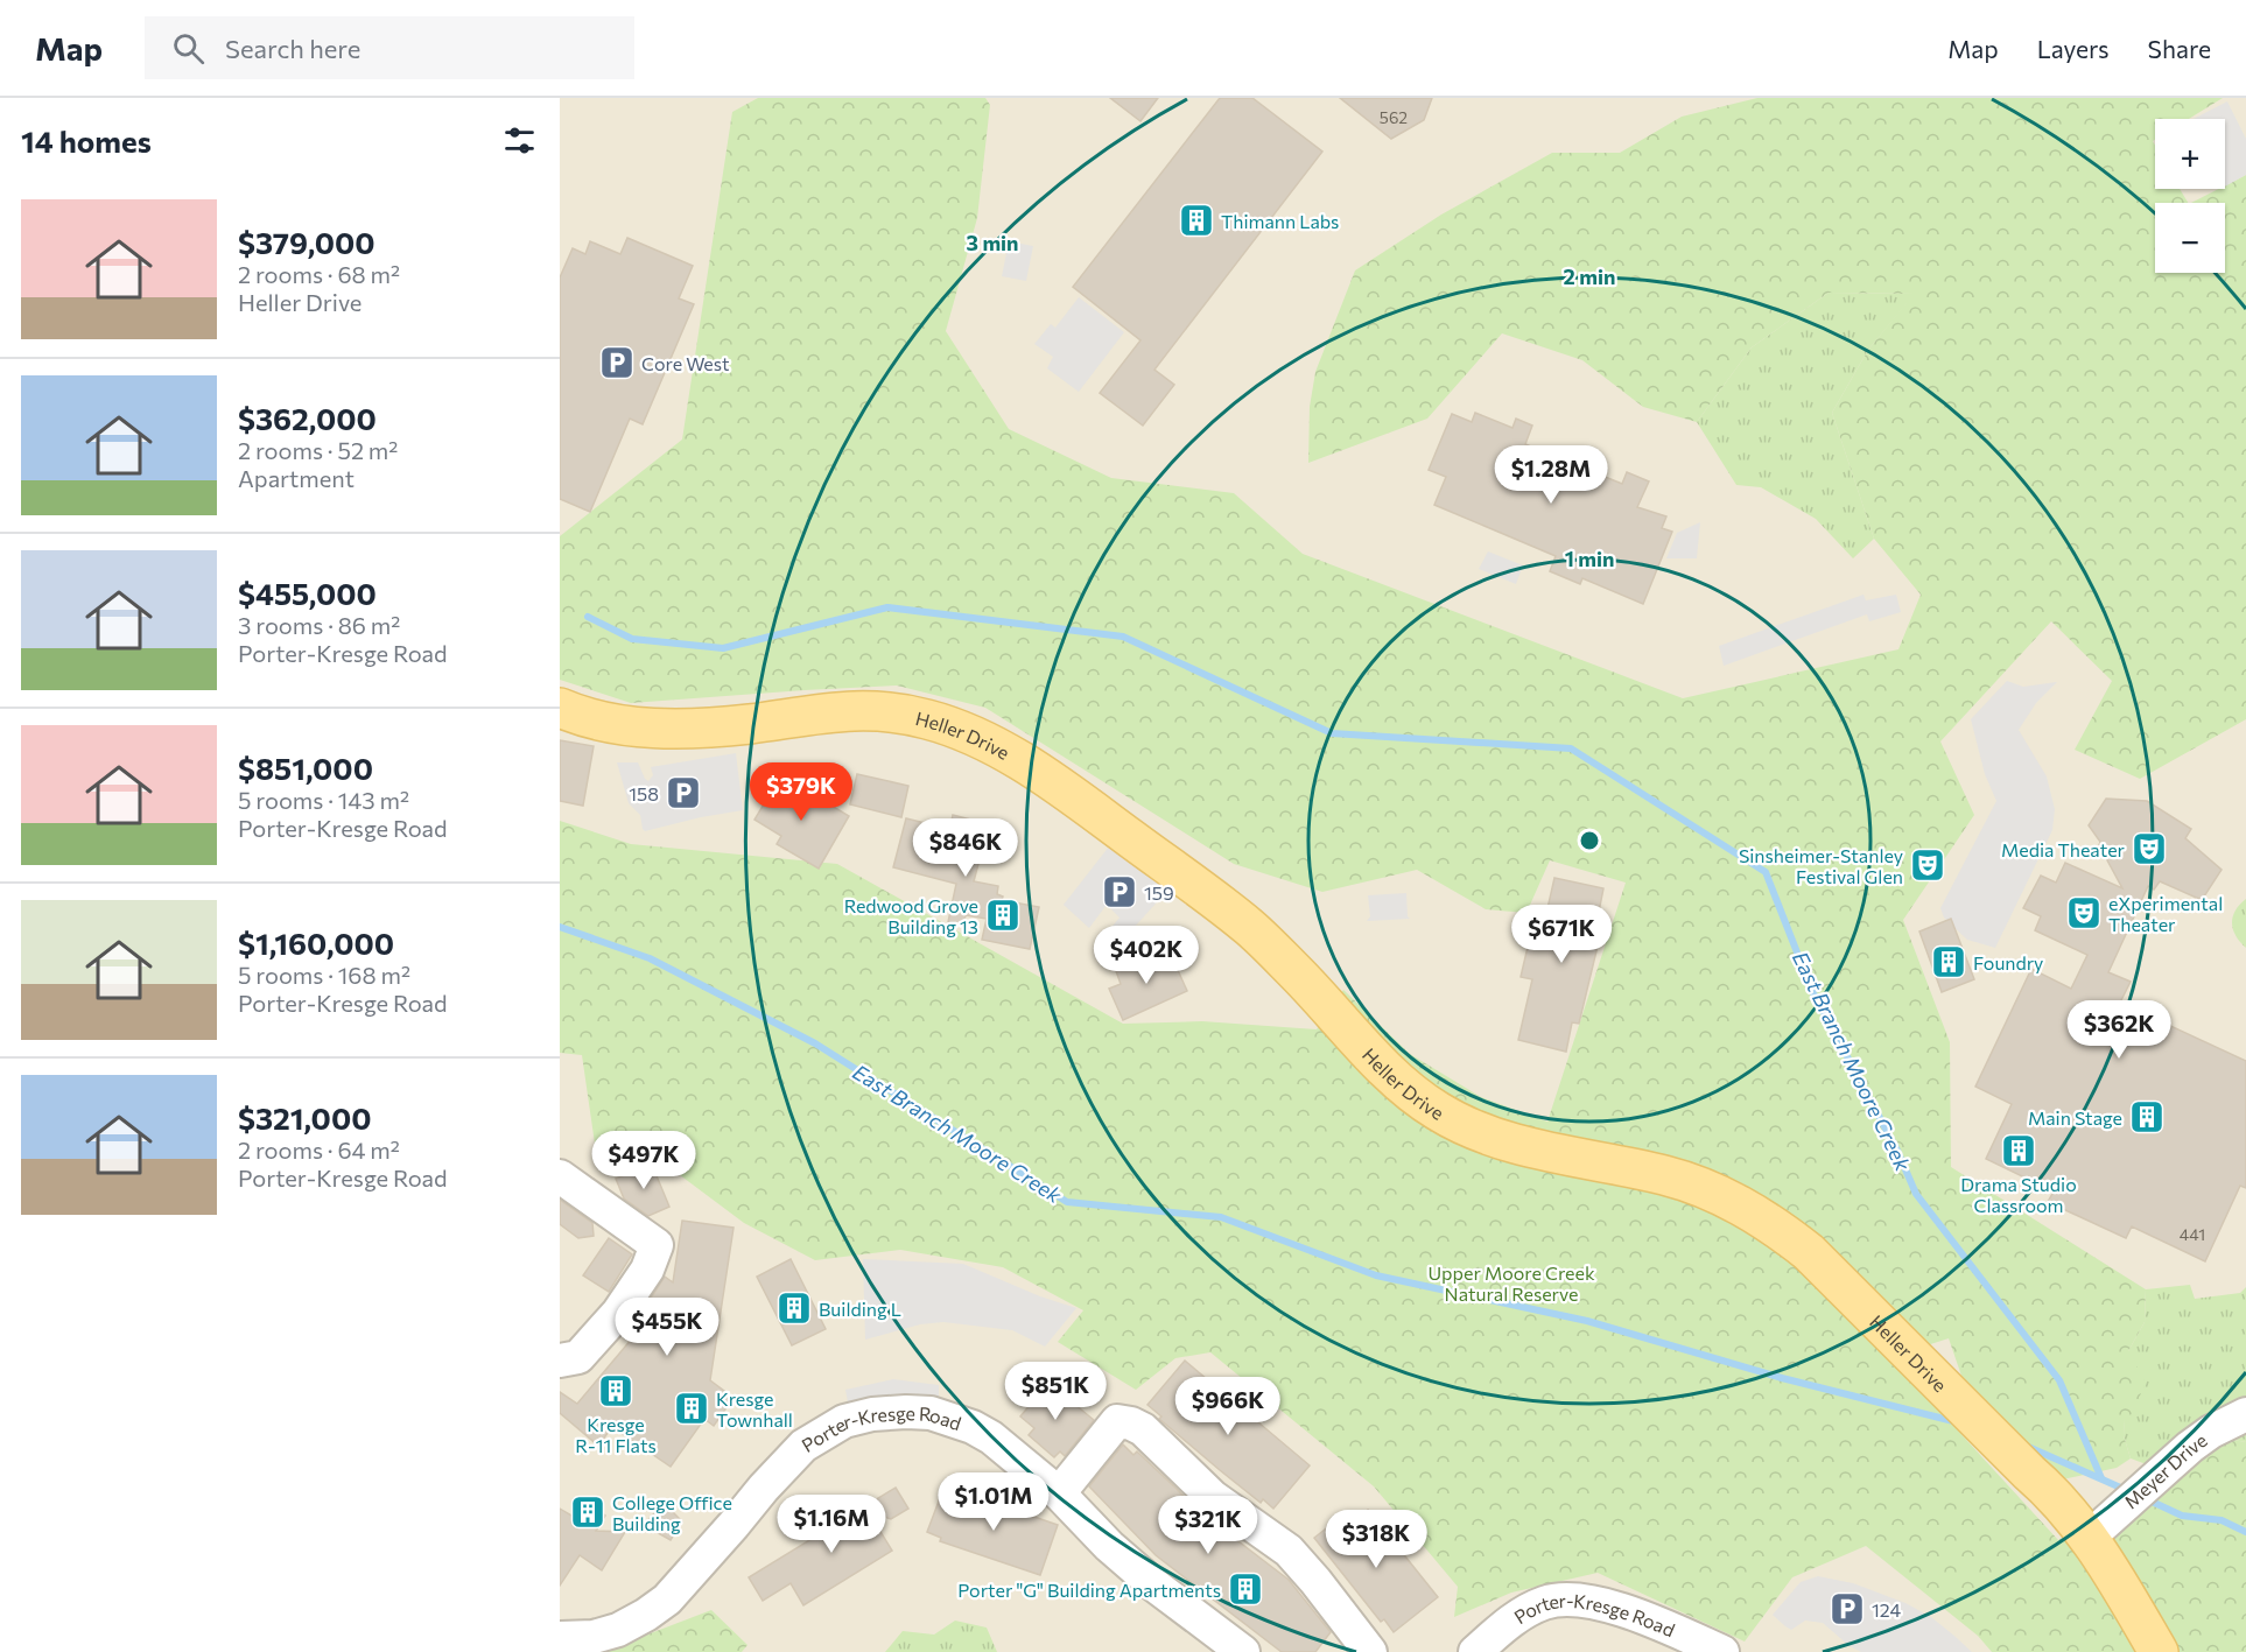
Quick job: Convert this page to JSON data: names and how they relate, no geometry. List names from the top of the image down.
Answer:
{
  "streets": {
    "main road": ["Heller Drive"],
    "street": ["Porter-Kresge Road", "Meyer Drive"]
  },
  "crossings": [
    ["Heller Drive", "Meyer Drive"]
  ],
  "water": ["East Branch Moore Creek"],
  "parks": ["Upper Moore Creek Natural Reserve"],
  "places": {
    "building": [
      "Thimann Labs",
      "Redwood Grove Building 13",
      "Foundry",
      "Main Stage",
      "Drama Studio Classroom",
      "Building L",
      "Kresge R-11 Flats",
      "Kresge Townhall",
      "College Office Building",
      "Porter \"G\" Building Apartments"
    ],
    "parking": [
      "Core West",
      "158",
      "159",
      "124"
    ],
    "theatre": ["Media Theater", "Sinsheimer-Stanley Festival Glen", "eXperimental Theater"]
  },
  "house_numbers": ["562", "441"],
  "page": {
    "header": "Map",
    "search": "Search here",
    "nav": ["Map", "Layers", "Share"],
    "heading": "14 homes",
    "map_buttons": ["+", "−"],
    "list": [
      {
        "name": "$379,000",
        "note": "2 rooms · 68 m² · Heller Drive"
      },
      {
        "name": "$362,000",
        "note": "2 rooms · 52 m² · Apartment"
      },
      {
        "name": "$455,000",
        "note": "3 rooms · 86 m² · Porter-Kresge Road"
      },
      {
        "name": "$851,000",
        "note": "5 rooms · 143 m² · Porter-Kresge Road"
      },
      {
        "name": "$1,160,000",
        "note": "5 rooms · 168 m² · Porter-Kresge Road"
      },
      {
        "name": "$321,000",
        "note": "2 rooms · 64 m² · Porter-Kresge Road"
      }
    ],
    "price": [
      "$1.28M",
      "$379K",
      "$846K",
      "$671K",
      "$402K",
      "$362K",
      "$497K",
      "$455K",
      "$851K",
      "$966K",
      "$1.01M",
      "$1.16M",
      "$321K",
      "$318K"
    ]
  },
  "rings": ["3 min", "2 min", "1 min"]
}
